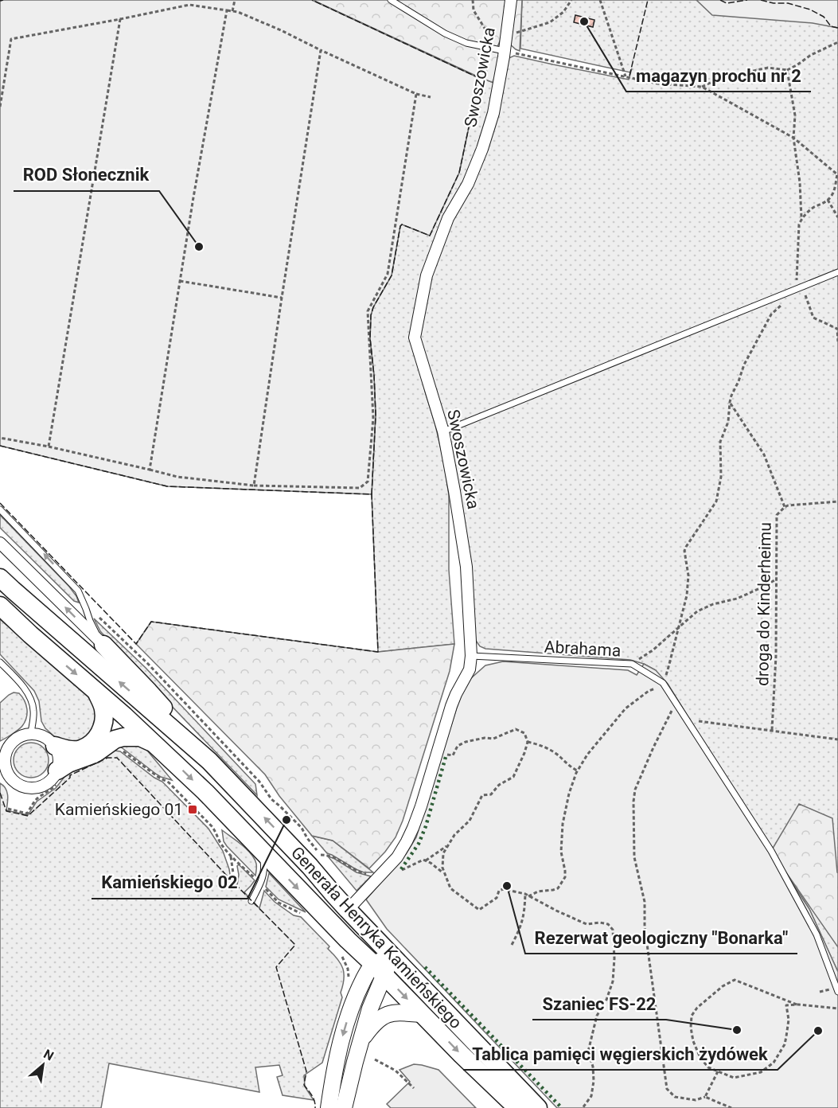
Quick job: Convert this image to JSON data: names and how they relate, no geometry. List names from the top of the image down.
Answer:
{
  "streets": {
    "main road": ["Generała Henryka Kamieńskiego"],
    "street": ["Swoszowicka"],
    "lane": ["Abrahama"],
    "path": ["droga do Kinderheimu"]
  },
  "crossings": [
    ["Swoszowicka", "Abrahama"],
    ["Swoszowicka", "Generała Henryka Kamieńskiego"]
  ],
  "places": {
    "other": [
      "magazyn prochu nr 2",
      "ROD Słonecznik",
      "Kamieńskiego 02",
      "Rezerwat geologiczny \"Bonarka\"",
      "Szaniec FS-22",
      "Tablica pamięci węgierskich żydówek"
    ],
    "transit": ["Kamieńskiego 01"]
  },
  "north": "top right"
}
